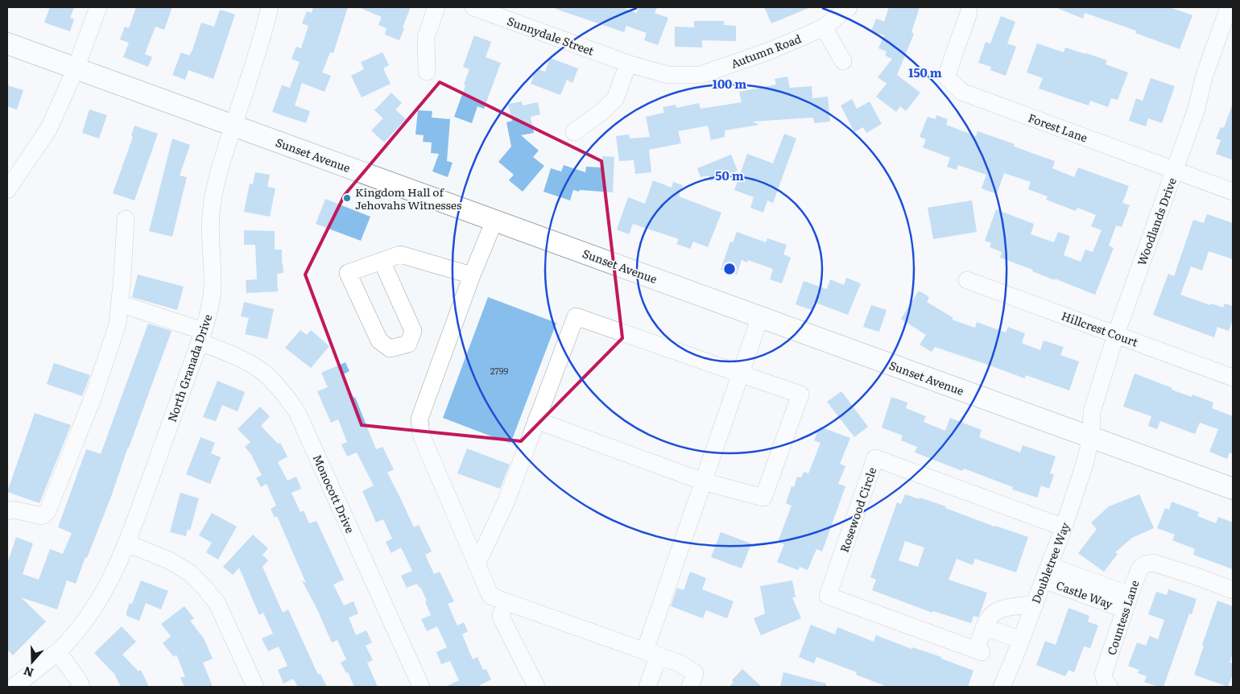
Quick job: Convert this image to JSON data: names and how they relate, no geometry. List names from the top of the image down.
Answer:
{
  "streets": {
    "main road": ["Sunset Avenue"],
    "street": [
      "Sunnydale Street",
      "Autumn Road",
      "Forest Lane",
      "Woodlands Drive",
      "Hillcrest Court",
      "North Granada Drive",
      "Monocott Drive",
      "Rosewood Circle",
      "Doubletree Way",
      "Castle Way",
      "Countess Lane"
    ]
  },
  "crossings": [
    ["Sunnydale Street", "Autumn Road"],
    ["Forest Lane", "Woodlands Drive"],
    ["Sunset Avenue", "Woodlands Drive"],
    ["Sunset Avenue", "North Granada Drive"],
    ["Sunset Avenue", "Doubletree Way"],
    ["Woodlands Drive", "Hillcrest Court"],
    ["Woodlands Drive", "Doubletree Way"],
    ["North Granada Drive", "Monocott Drive"],
    ["Rosewood Circle", "Doubletree Way"],
    ["Doubletree Way", "Castle Way"],
    ["Castle Way", "Countess Lane"]
  ],
  "places": ["Kingdom Hall of Jehovahs Witnesses"],
  "house_numbers": ["2799"],
  "north": "bottom",
  "rings": ["150 m", "100 m", "50 m"]
}
